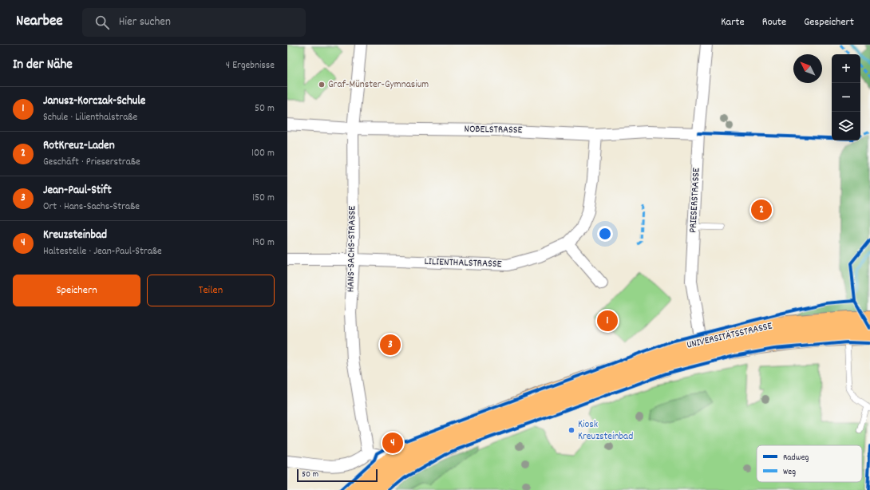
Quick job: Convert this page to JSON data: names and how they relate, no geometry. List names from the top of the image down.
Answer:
{
  "streets": {
    "main road": ["UNIVERSITÄTSSTRASSE"],
    "street": [
      "NOBELSTRASSE",
      "PRIESERSTRASSE",
      "HANS-SACHS-STRASSE",
      "LILIENTHALSTRASSE"
    ]
  },
  "crossings": [
    ["NOBELSTRASSE", "PRIESERSTRASSE"],
    ["NOBELSTRASSE", "HANS-SACHS-STRASSE"],
    ["NOBELSTRASSE", "LILIENTHALSTRASSE"],
    ["PRIESERSTRASSE", "UNIVERSITÄTSSTRASSE"],
    ["HANS-SACHS-STRASSE", "LILIENTHALSTRASSE"]
  ],
  "places": ["Graf-Münster-Gymnasium", "Kiosk Kreuzsteinbad"],
  "legend": ["Radweg", "Weg"],
  "scale_bar": "50 m",
  "north": "top left",
  "page": {
    "header": "Nearbee",
    "search": "Hier suchen",
    "nav": ["Karte", "Route", "Gespeichert"],
    "heading": ["In der Nähe", "4 Ergebnisse"],
    "map_buttons": ["+", "−"],
    "list": [
      {
        "mark": "1",
        "name": "Janusz-Korczak-Schule",
        "note": "Schule · Lilienthalstraße",
        "value": "50 m"
      },
      {
        "mark": "2",
        "name": "RotKreuz-Laden",
        "note": "Geschäft · Prieserstraße",
        "value": "100 m"
      },
      {
        "mark": "3",
        "name": "Jean-Paul-Stift",
        "note": "Ort · Hans-Sachs-Straße",
        "value": "150 m"
      },
      {
        "mark": "4",
        "name": "Kreuzsteinbad",
        "note": "Haltestelle · Jean-Paul-Straße",
        "value": "190 m"
      }
    ],
    "pins": [
      "2",
      "1",
      "3",
      "4"
    ],
    "buttons": ["Speichern", "Teilen"],
    "scale": "50 m"
  }
}
